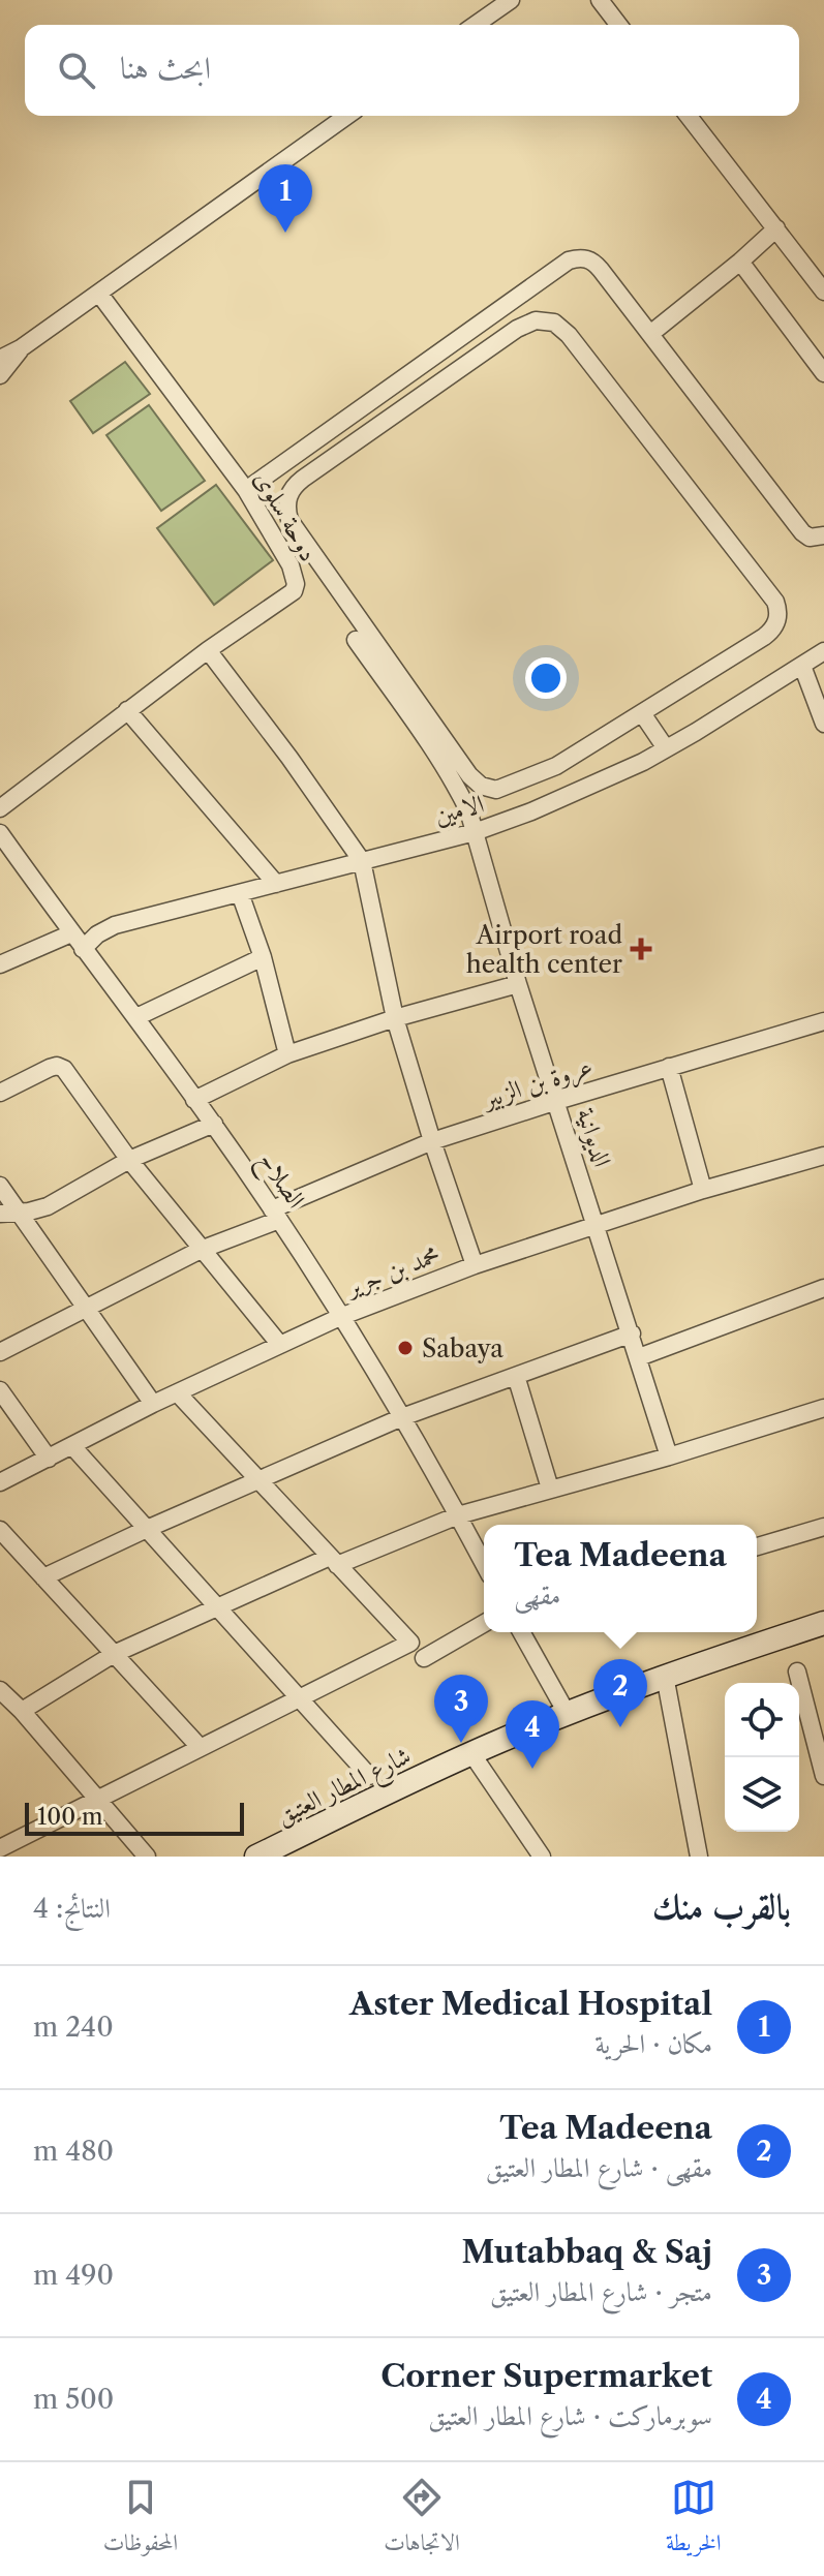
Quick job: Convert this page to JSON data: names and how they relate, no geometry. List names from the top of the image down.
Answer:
{
  "streets": {
    "street": [
      "دوحة سلوى",
      "الامين",
      "عروة بن الزبير",
      "الديوانية",
      "الصلاح",
      "محمد بن جرير",
      "شارع المطار العتيق"
    ]
  },
  "crossings": [
    ["الامين", "الديوانية"],
    ["الامين", "الصلاح"],
    ["عروة بن الزبير", "الديوانية"],
    ["عروة بن الزبير", "الصلاح"],
    ["الديوانية", "محمد بن جرير"],
    ["الصلاح", "محمد بن جرير"]
  ],
  "places": {
    "health": ["Airport road health center"],
    "other": ["Sabaya"]
  },
  "scale_bar": "100 m",
  "page": {
    "search": "ابحث هنا",
    "pins": [
      "1",
      "2",
      "3",
      "4"
    ],
    "popup": ["Tea Madeena", "مقهى"],
    "scale": "100 m",
    "heading": ["بالقرب منك", "النتائج: 4"],
    "list": [
      {
        "mark": "1",
        "name": "Aster Medical Hospital",
        "note": "مكان · الحرية",
        "value": "240 m"
      },
      {
        "mark": "2",
        "name": "Tea Madeena",
        "note": "مقهى · شارع المطار العتيق",
        "value": "480 m"
      },
      {
        "mark": "3",
        "name": "Mutabbaq & Saj",
        "note": "متجر · شارع المطار العتيق",
        "value": "490 m"
      },
      {
        "mark": "4",
        "name": "Corner Supermarket",
        "note": "سوبرماركت · شارع المطار العتيق",
        "value": "500 m"
      }
    ],
    "nav": ["الخريطة", "الاتجاهات", "المحفوظات"]
  }
}
